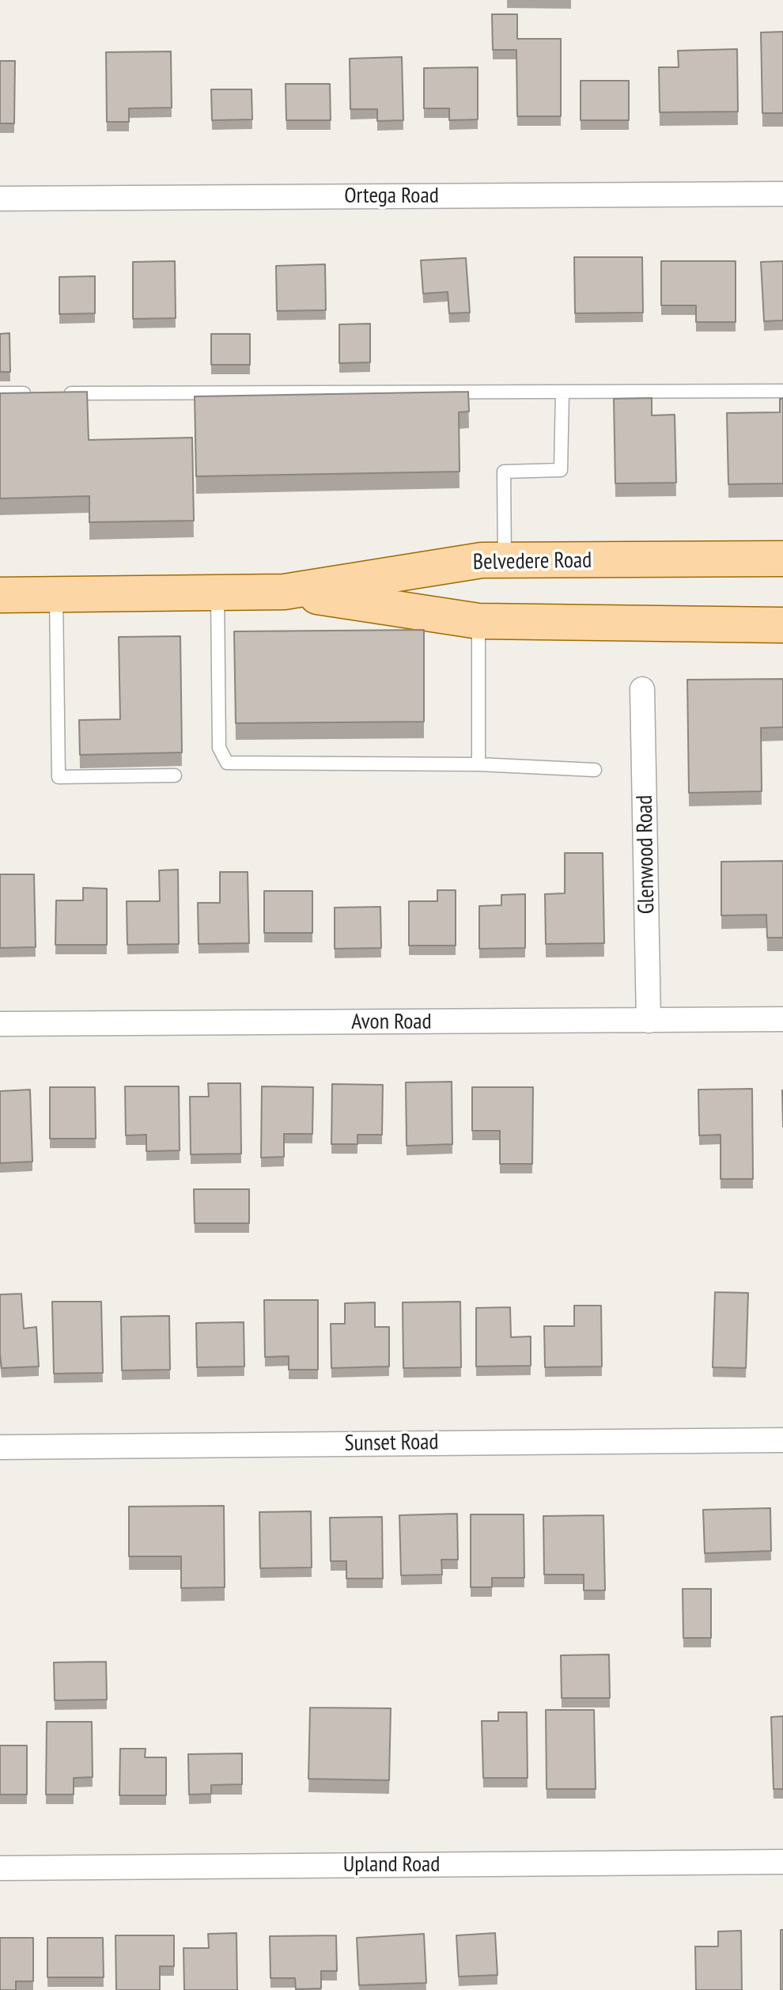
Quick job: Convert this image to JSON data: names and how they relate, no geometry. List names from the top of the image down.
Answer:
{
  "streets": {
    "main road": ["Belvedere Road"],
    "street": [
      "Ortega Road",
      "Glenwood Road",
      "Avon Road",
      "Sunset Road",
      "Upland Road"
    ]
  },
  "crossings": [
    ["Glenwood Road", "Avon Road"]
  ]
}
